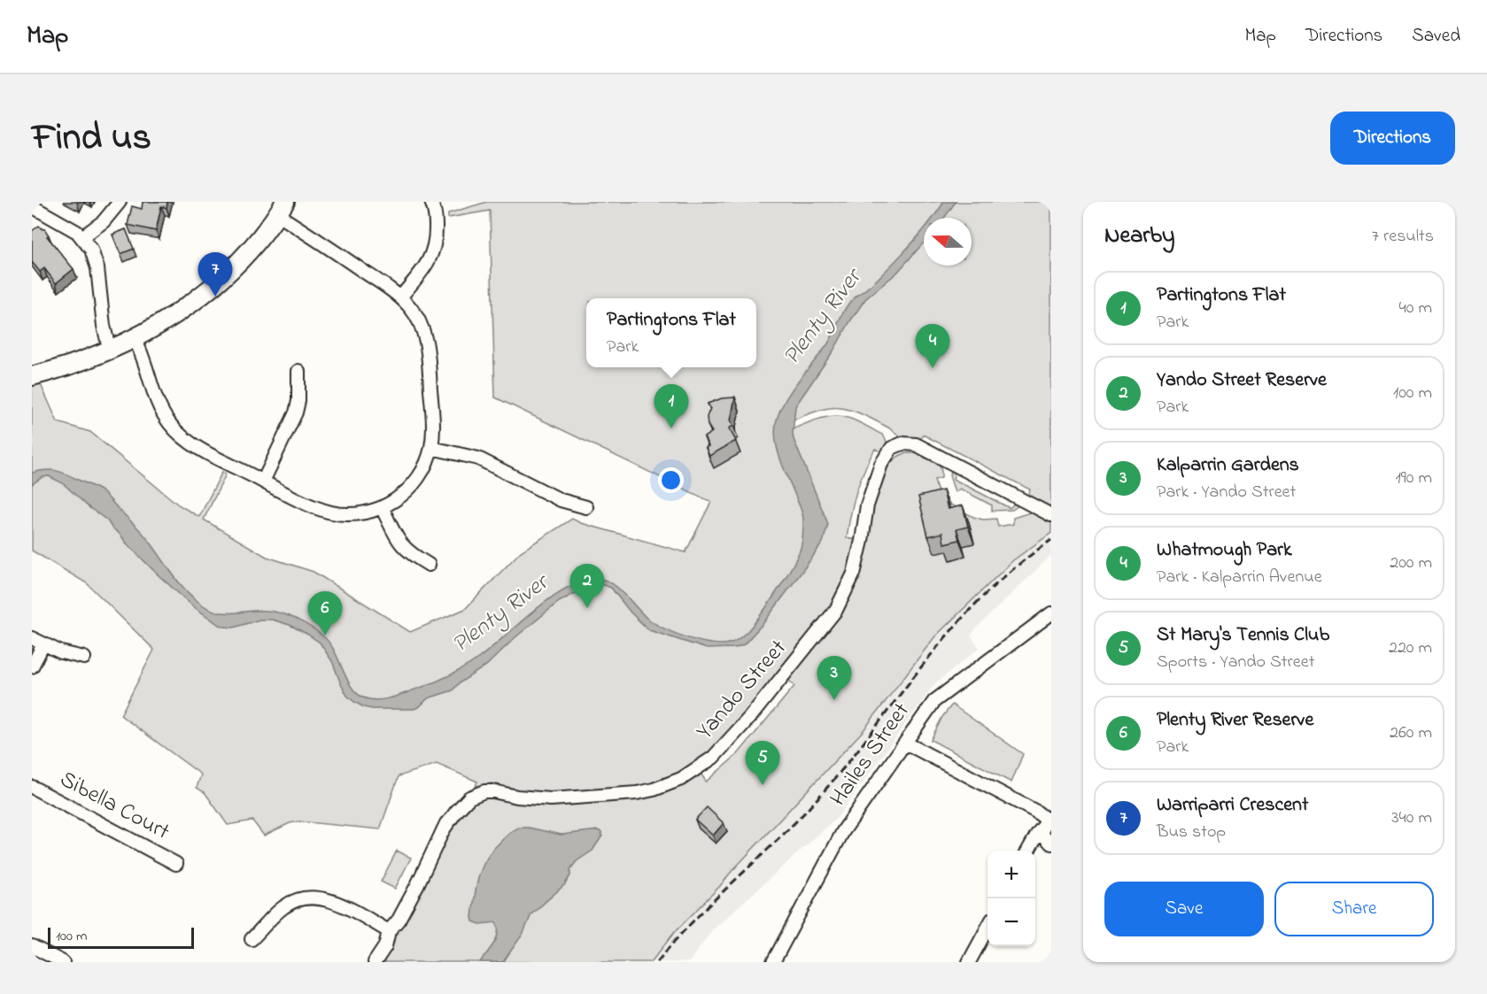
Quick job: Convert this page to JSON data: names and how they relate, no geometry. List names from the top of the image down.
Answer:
{
  "streets": {
    "street": ["Yando Street", "Hailes Street", "Sibella Court"]
  },
  "water": ["Plenty River"],
  "scale_bar": "100 m",
  "north": "left",
  "page": {
    "header": "Map",
    "nav": ["Map", "Directions", "Saved"],
    "title": "Find us",
    "buttons": [
      "Directions",
      ["Save", "Share"]
    ],
    "heading": ["Nearby", "7 results"],
    "pins": [
      "7",
      "4",
      "1",
      "2",
      "6",
      "3",
      "5"
    ],
    "list": [
      {
        "mark": "1",
        "name": "Partingtons Flat",
        "note": "Park",
        "value": "40 m"
      },
      {
        "mark": "2",
        "name": "Yando Street Reserve",
        "note": "Park",
        "value": "100 m"
      },
      {
        "mark": "3",
        "name": "Kalparrin Gardens",
        "note": "Park · Yando Street",
        "value": "190 m"
      },
      {
        "mark": "4",
        "name": "Whatmough Park",
        "note": "Park · Kalparrin Avenue",
        "value": "200 m"
      },
      {
        "mark": "5",
        "name": "St Mary's Tennis Club",
        "note": "Sports · Yando Street",
        "value": "220 m"
      },
      {
        "mark": "6",
        "name": "Plenty River Reserve",
        "note": "Park",
        "value": "260 m"
      },
      {
        "mark": "7",
        "name": "Warriparri Crescent",
        "note": "Bus stop",
        "value": "340 m"
      }
    ],
    "popup": ["Partingtons Flat", "Park"],
    "map_buttons": ["+", "−"],
    "scale": "100 m"
  }
}
